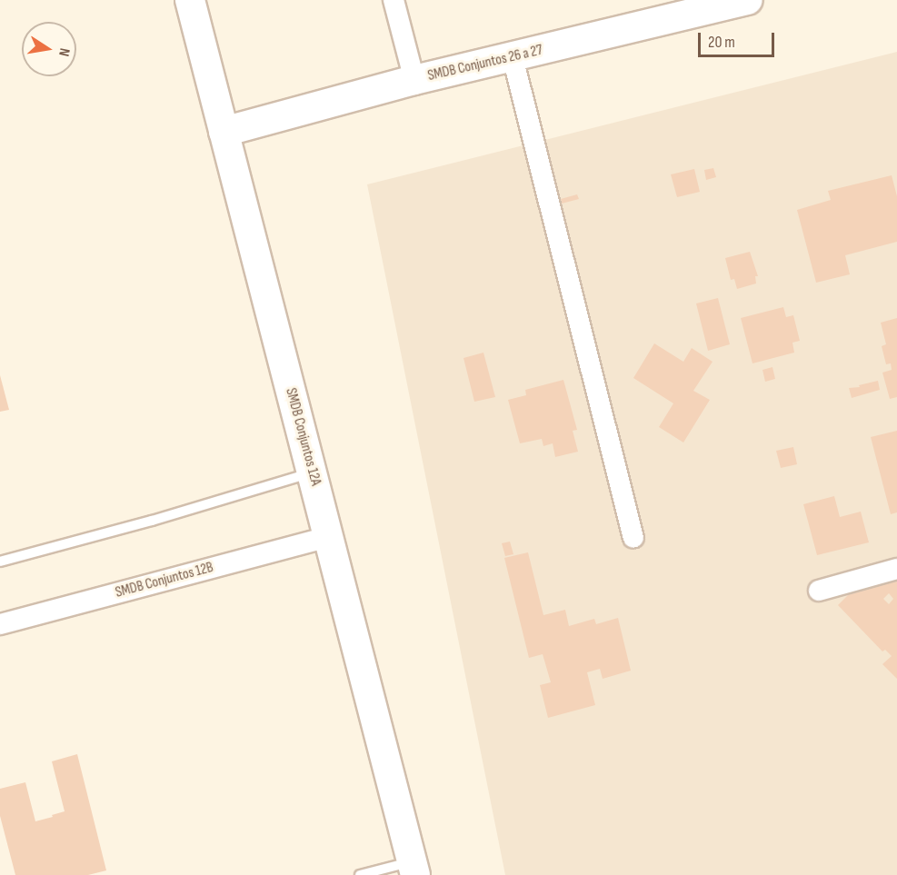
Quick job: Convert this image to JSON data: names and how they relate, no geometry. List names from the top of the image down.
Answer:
{
  "streets": {
    "street": ["SMDB Conjuntos 26 a 27", "SMDB Conjuntos 12A", "SMDB Conjuntos 12B"]
  },
  "crossings": [
    ["SMDB Conjuntos 26 a 27", "SMDB Conjuntos 12A"],
    ["SMDB Conjuntos 12A", "SMDB Conjuntos 12B"]
  ],
  "scale_bar": "20 m",
  "north": "right"
}
